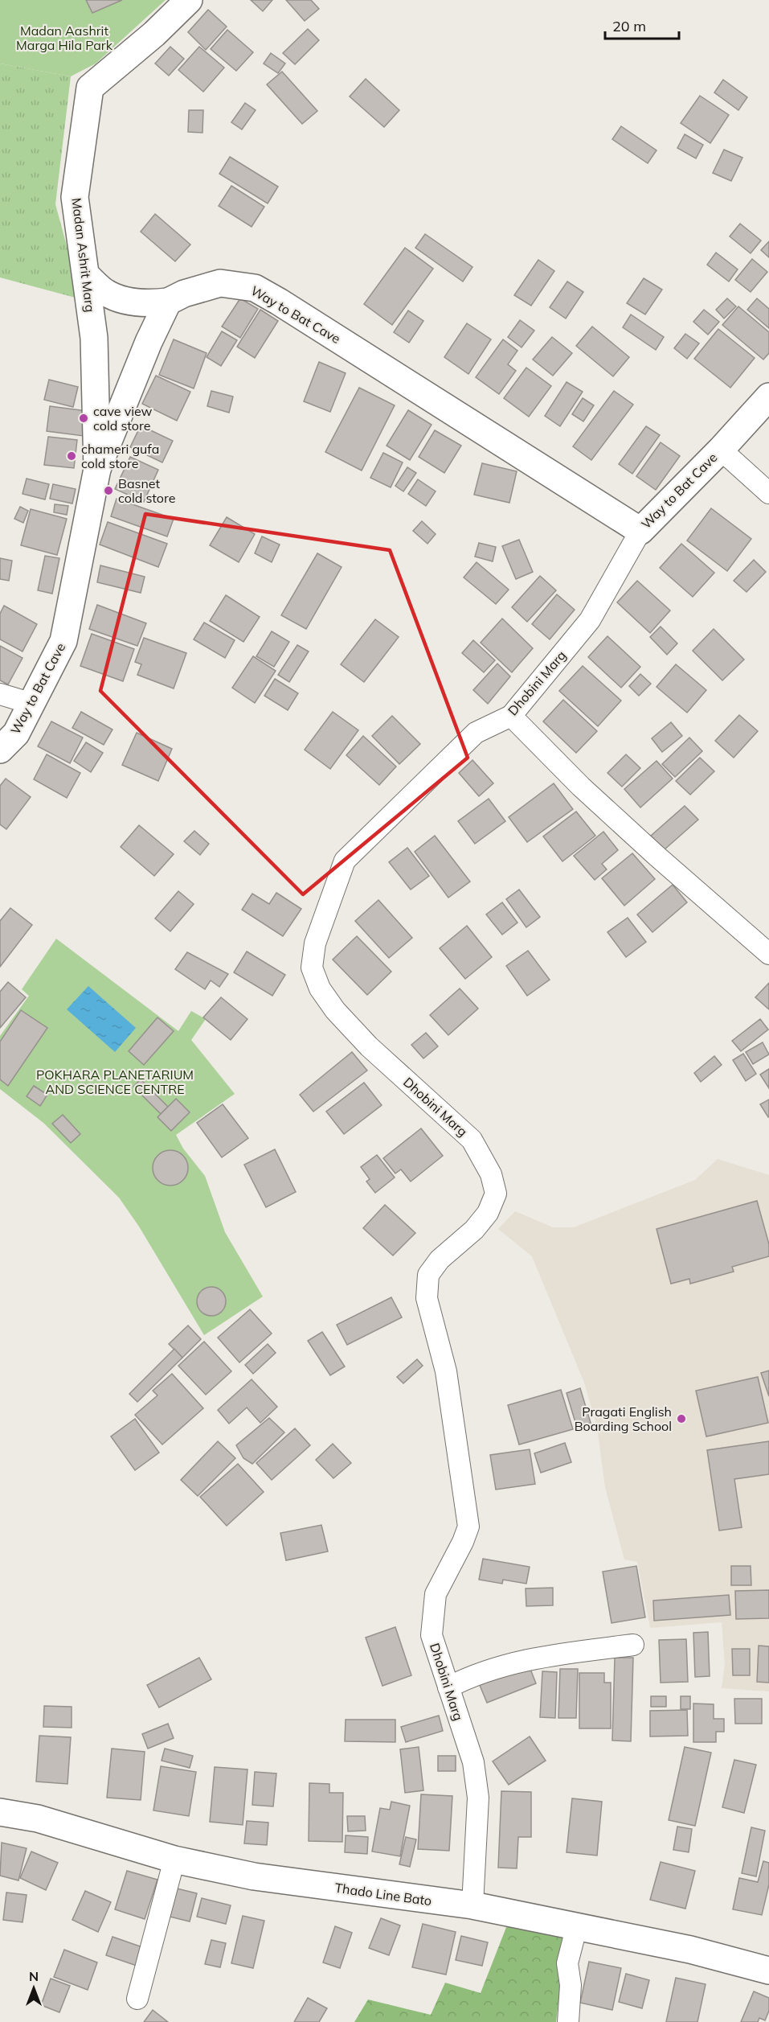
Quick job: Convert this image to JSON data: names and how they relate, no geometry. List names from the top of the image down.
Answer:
{
  "streets": {
    "main road": ["Madan Ashrit Marg", "Way to Bat Cave", "Thado Line Bato"],
    "street": ["Dhobini Marg"]
  },
  "crossings": [
    ["Madan Ashrit Marg", "Way to Bat Cave"],
    ["Way to Bat Cave", "Dhobini Marg"],
    ["Dhobini Marg", "Thado Line Bato"]
  ],
  "parks": ["Madan Aashrit Marga Hila Park", "POKHARA PLANETARIUM AND SCIENCE CENTRE"],
  "places": [
    "cave view cold store",
    "chameri gufa cold store",
    "Basnet cold store",
    "Pragati English Boarding School"
  ],
  "scale_bar": "20 m",
  "north": "top"
}
